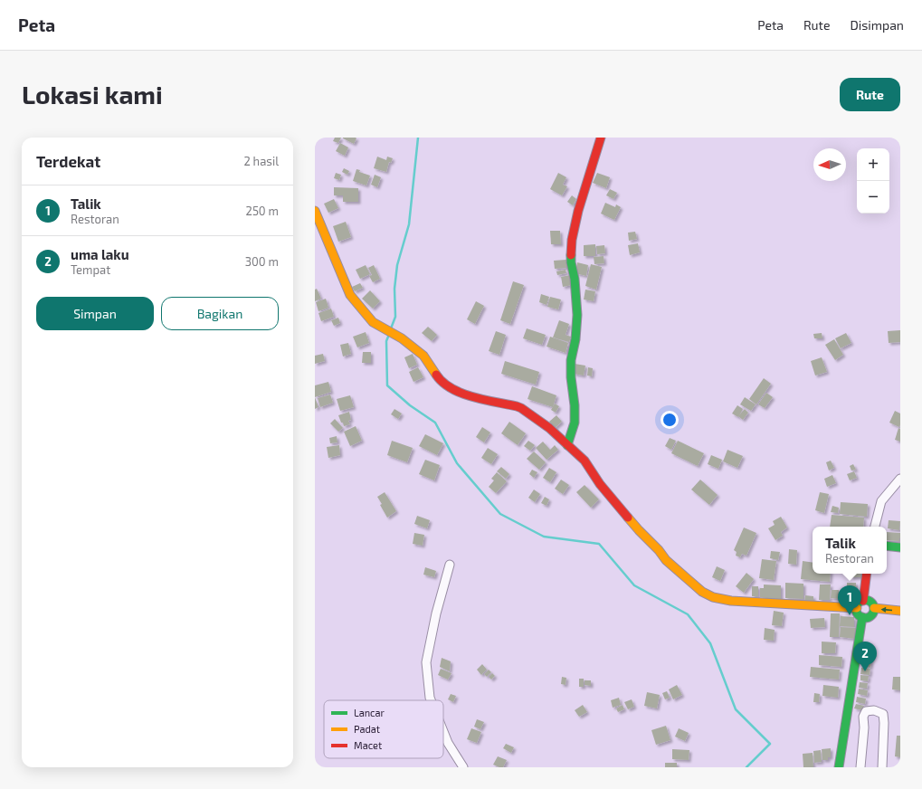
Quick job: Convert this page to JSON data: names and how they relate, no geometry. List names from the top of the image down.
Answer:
{
  "legend": ["Lancar", "Padat", "Macet"],
  "north": "left",
  "page": {
    "header": "Peta",
    "nav": ["Peta", "Rute", "Disimpan"],
    "buttons": [
      "Rute",
      ["Simpan", "Bagikan"]
    ],
    "title": "Lokasi kami",
    "heading": ["Terdekat", "2 hasil"],
    "map_buttons": ["+", "−"],
    "list": [
      {
        "mark": "1",
        "name": "Talik",
        "note": "Restoran",
        "value": "250 m"
      },
      {
        "mark": "2",
        "name": "uma laku",
        "note": "Tempat",
        "value": "300 m"
      }
    ],
    "popup": ["Talik", "Restoran"],
    "pins": ["1", "2"]
  }
}
